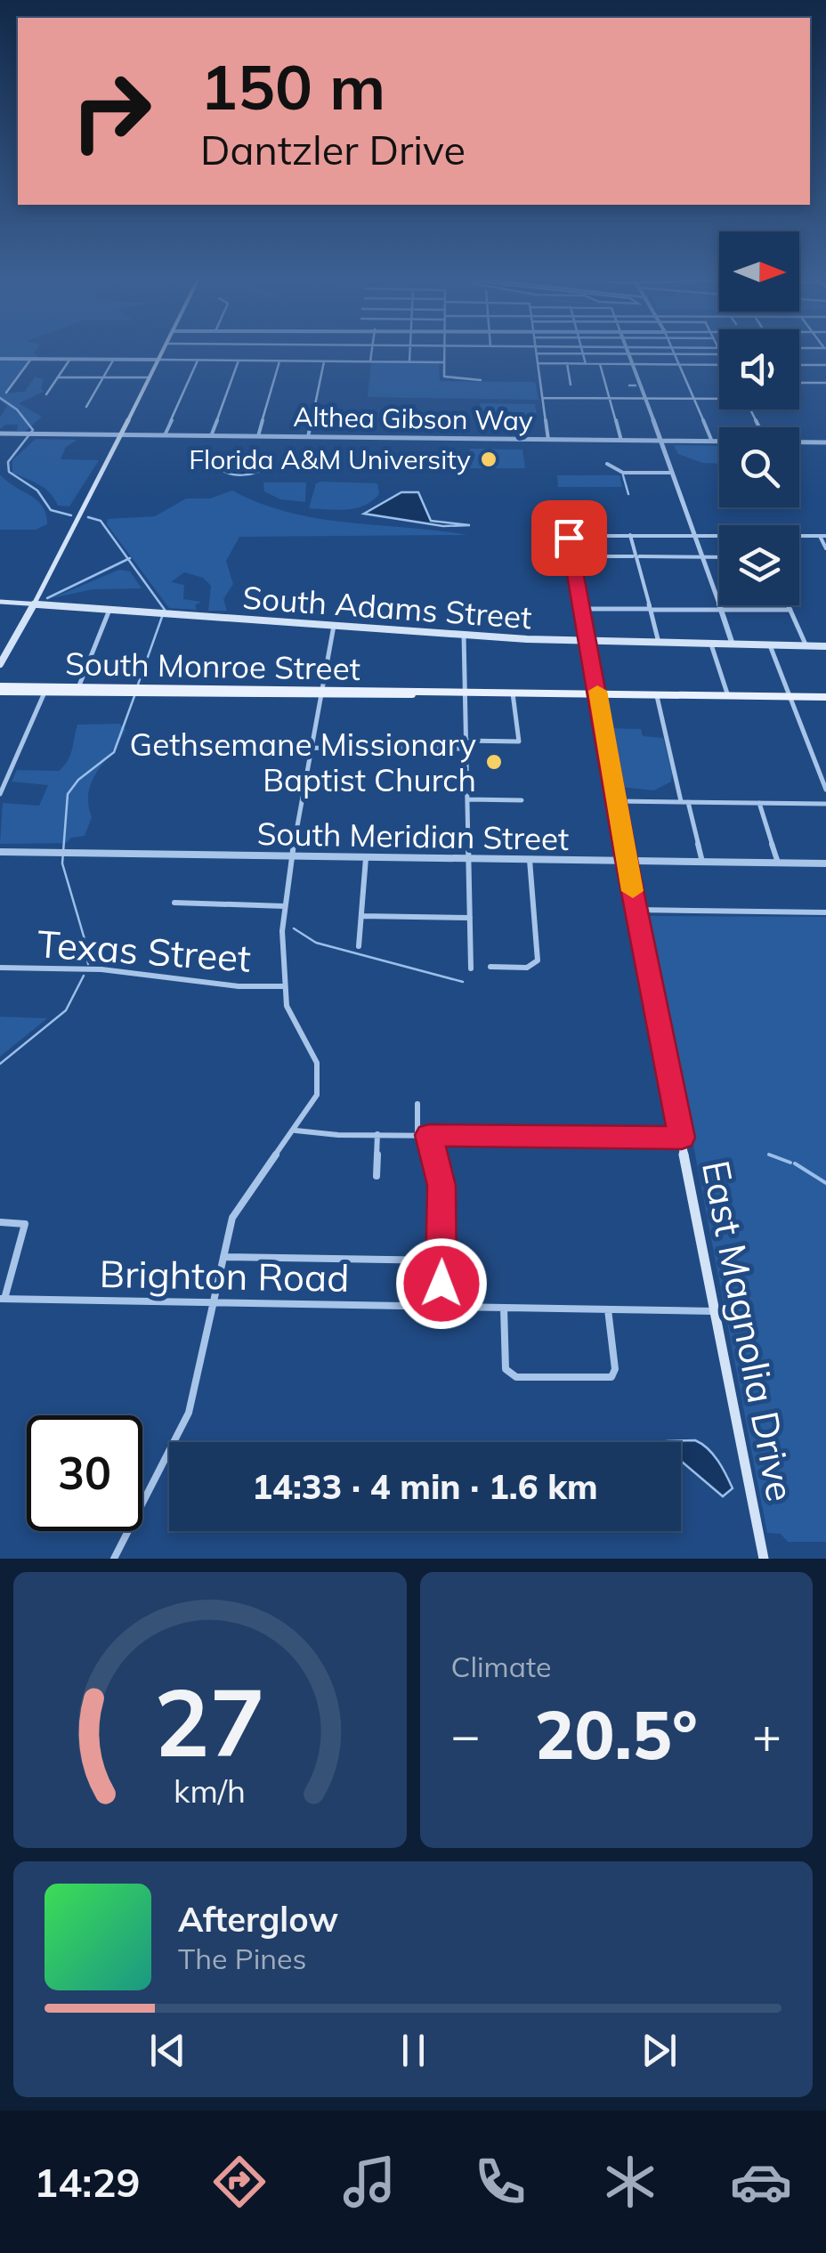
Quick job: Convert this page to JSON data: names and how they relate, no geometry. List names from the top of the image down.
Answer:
{
  "streets": {
    "main road": ["South Adams Street", "South Monroe Street", "East Magnolia Drive"],
    "street": [
      "Althea Gibson Way",
      "South Meridian Street",
      "Texas Street",
      "Brighton Road"
    ]
  },
  "crossings": [
    ["South Adams Street", "East Magnolia Drive"],
    ["South Monroe Street", "East Magnolia Drive"],
    ["South Meridian Street", "East Magnolia Drive"],
    ["Brighton Road", "East Magnolia Drive"]
  ],
  "places": ["Florida A&M University", "Gethsemane Missionary Baptist Church"],
  "north": "right",
  "page": {
    "turn": ["150 m", "Dantzler Drive"],
    "limit": "30",
    "trip": "14:33 · 4 min · 1.6 km",
    "tile": "Climate",
    "heat": ["−", "20.5°", "+"],
    "song": ["Afterglow", "The Pines"],
    "tabs": "14:29",
    "gauge": ["27", "km/h"]
  }
}
